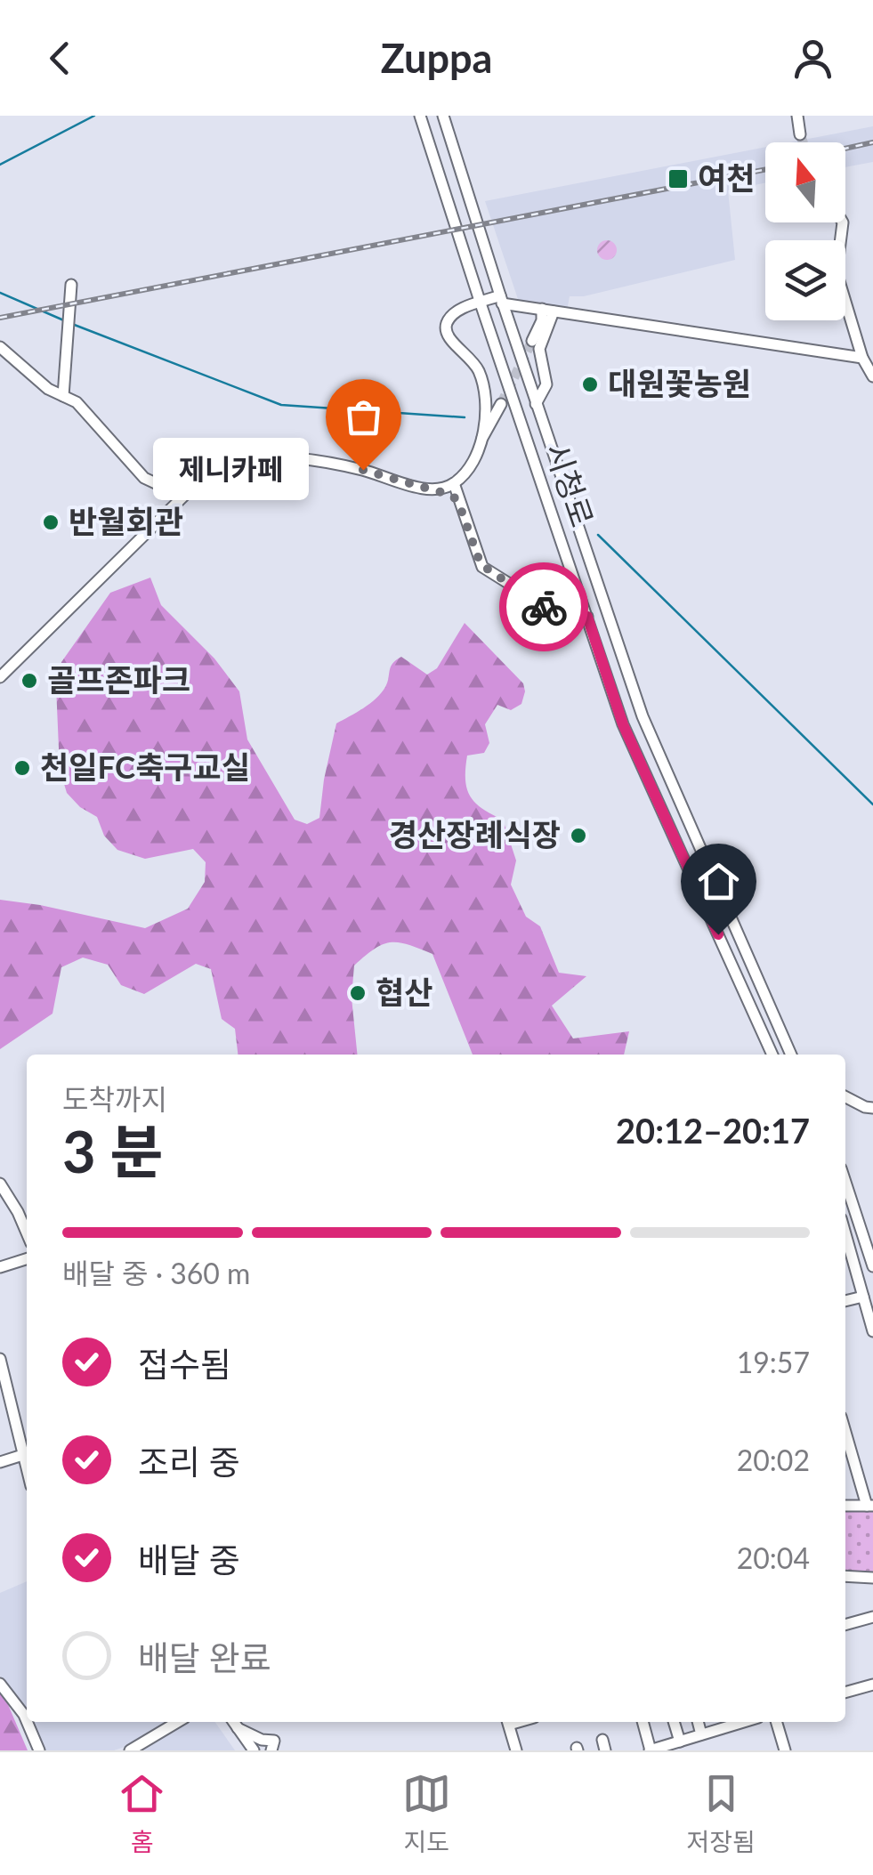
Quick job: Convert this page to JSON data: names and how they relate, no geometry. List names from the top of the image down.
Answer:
{
  "streets": {
    "street": ["시청로"]
  },
  "places": {
    "transit": ["여천"],
    "other": [
      "대원꽃농원",
      "제니카페",
      "반월회관",
      "골프존파크",
      "천일FC축구교실",
      "경산장례식장",
      "협산"
    ]
  },
  "north": "top",
  "page": {
    "header": "Zuppa",
    "bubble": "제니카페",
    "heading": ["3 분", "도착까지", "20:12–20:17"],
    "bar": "배달 중 · 360 m",
    "list": [
      ["접수됨", "19:57"],
      ["조리 중", "20:02"],
      ["배달 중", "20:04"],
      "배달 완료"
    ],
    "tabs": ["홈", "지도", "저장됨"]
  }
}
